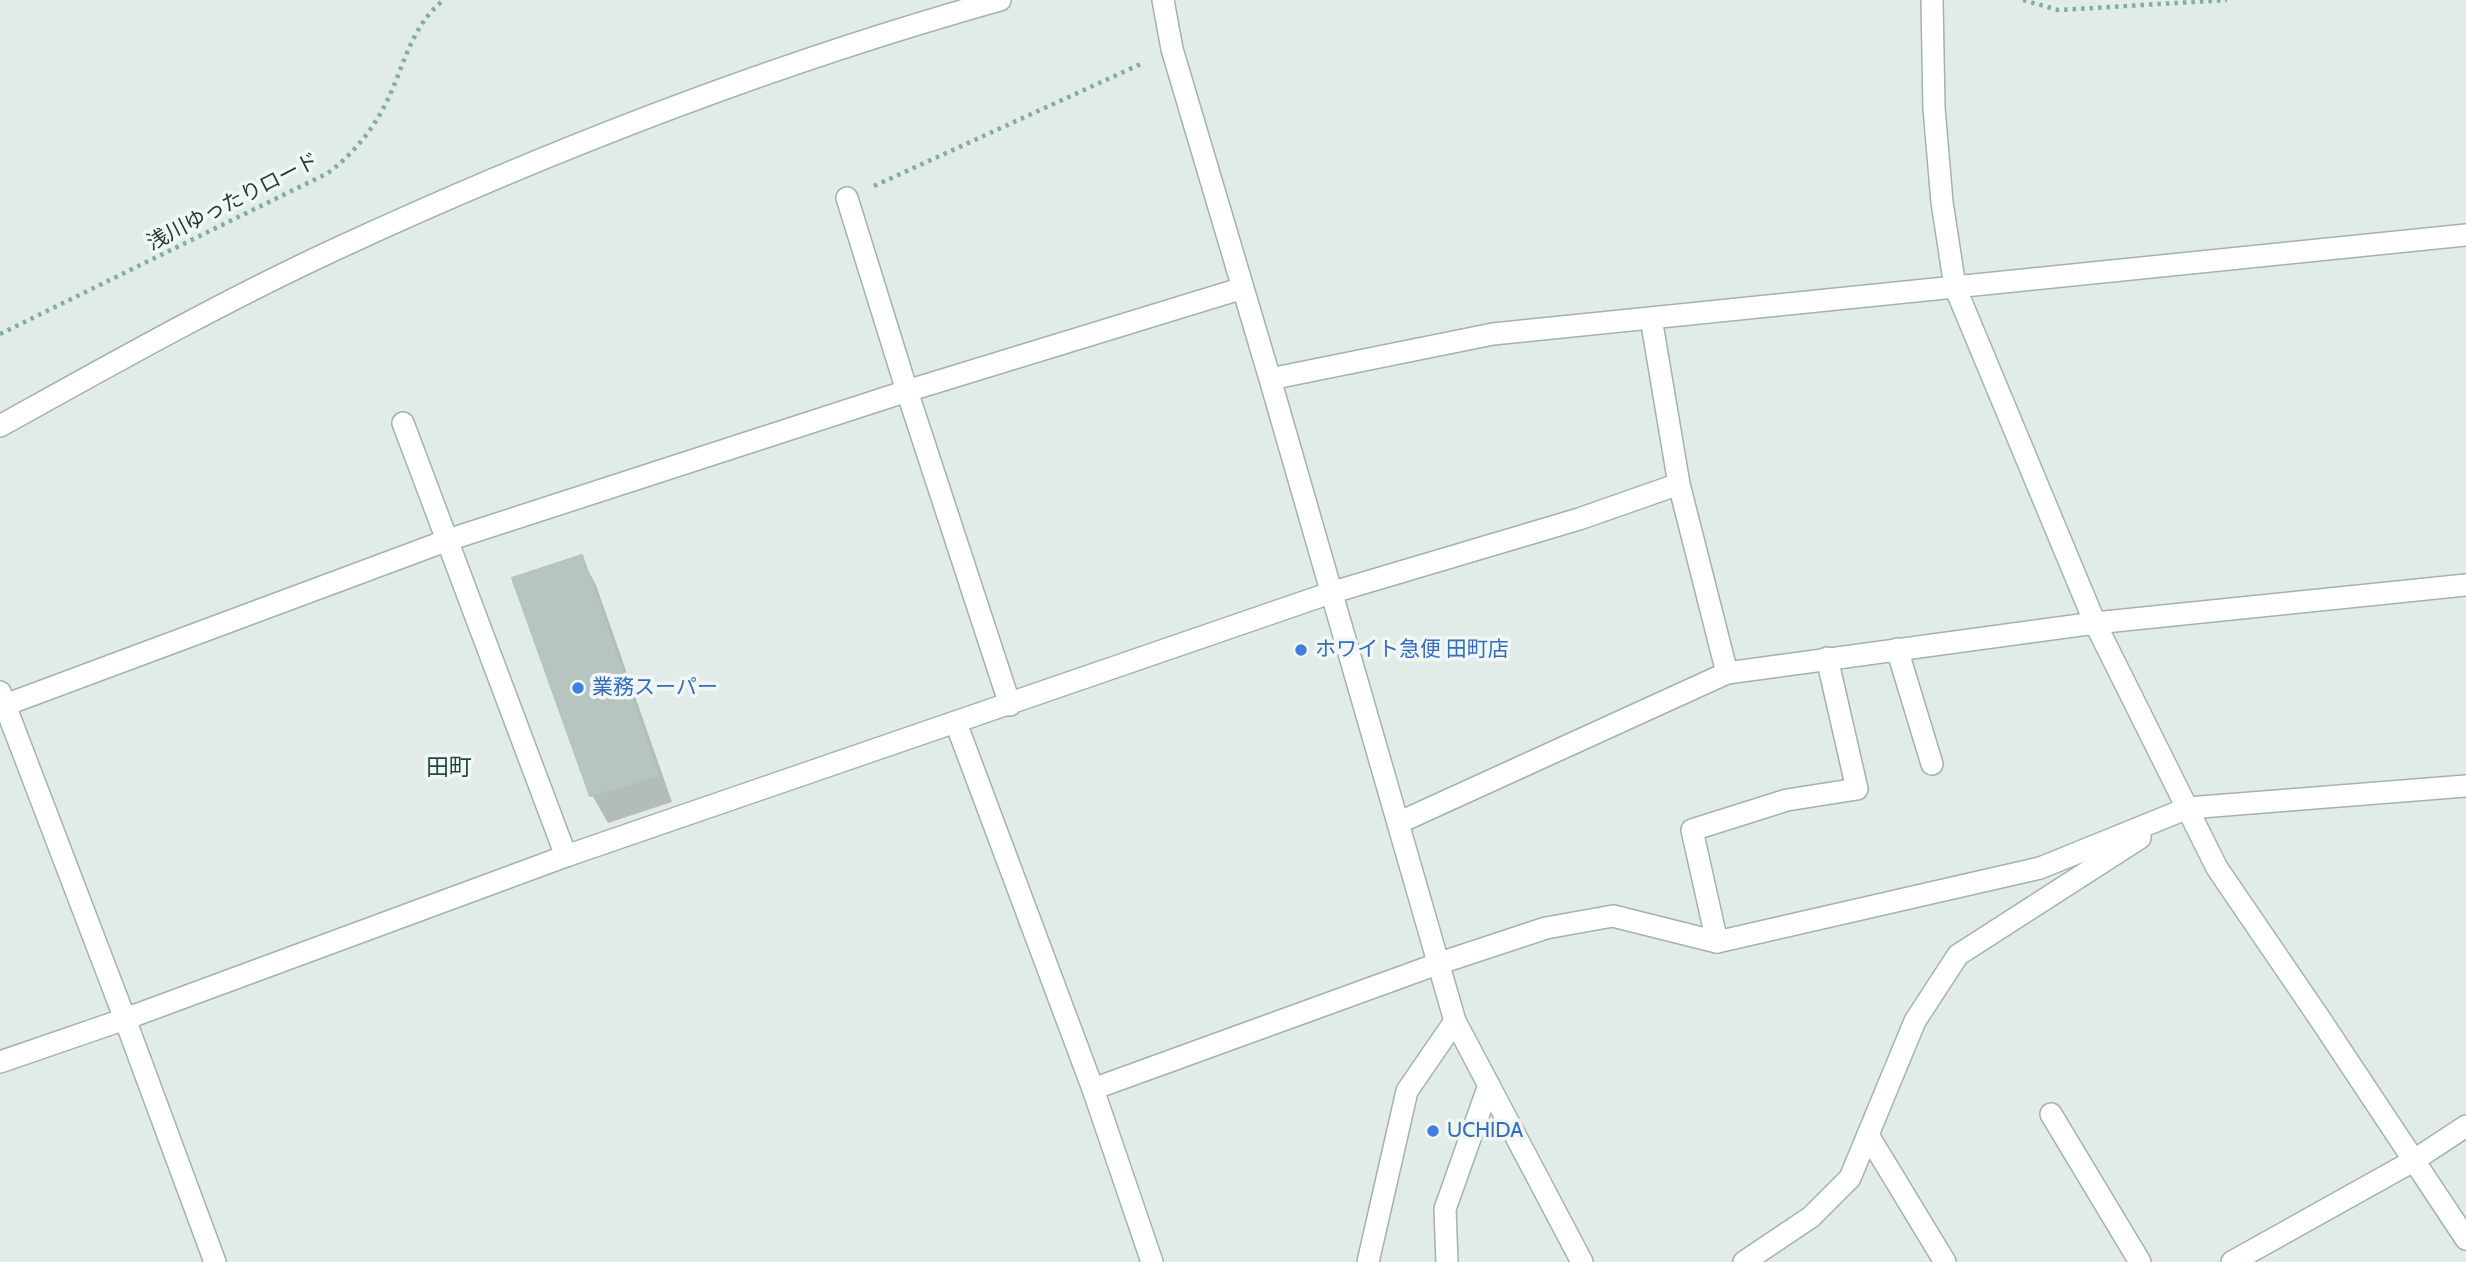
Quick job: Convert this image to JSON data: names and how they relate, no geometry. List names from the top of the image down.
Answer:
{
  "streets": {
    "path": ["浅川ゆったりロード"]
  },
  "districts": ["田町"],
  "places": ["ホワイト急便 田町店", "業務スーパー", "UCHIDA"]
}
